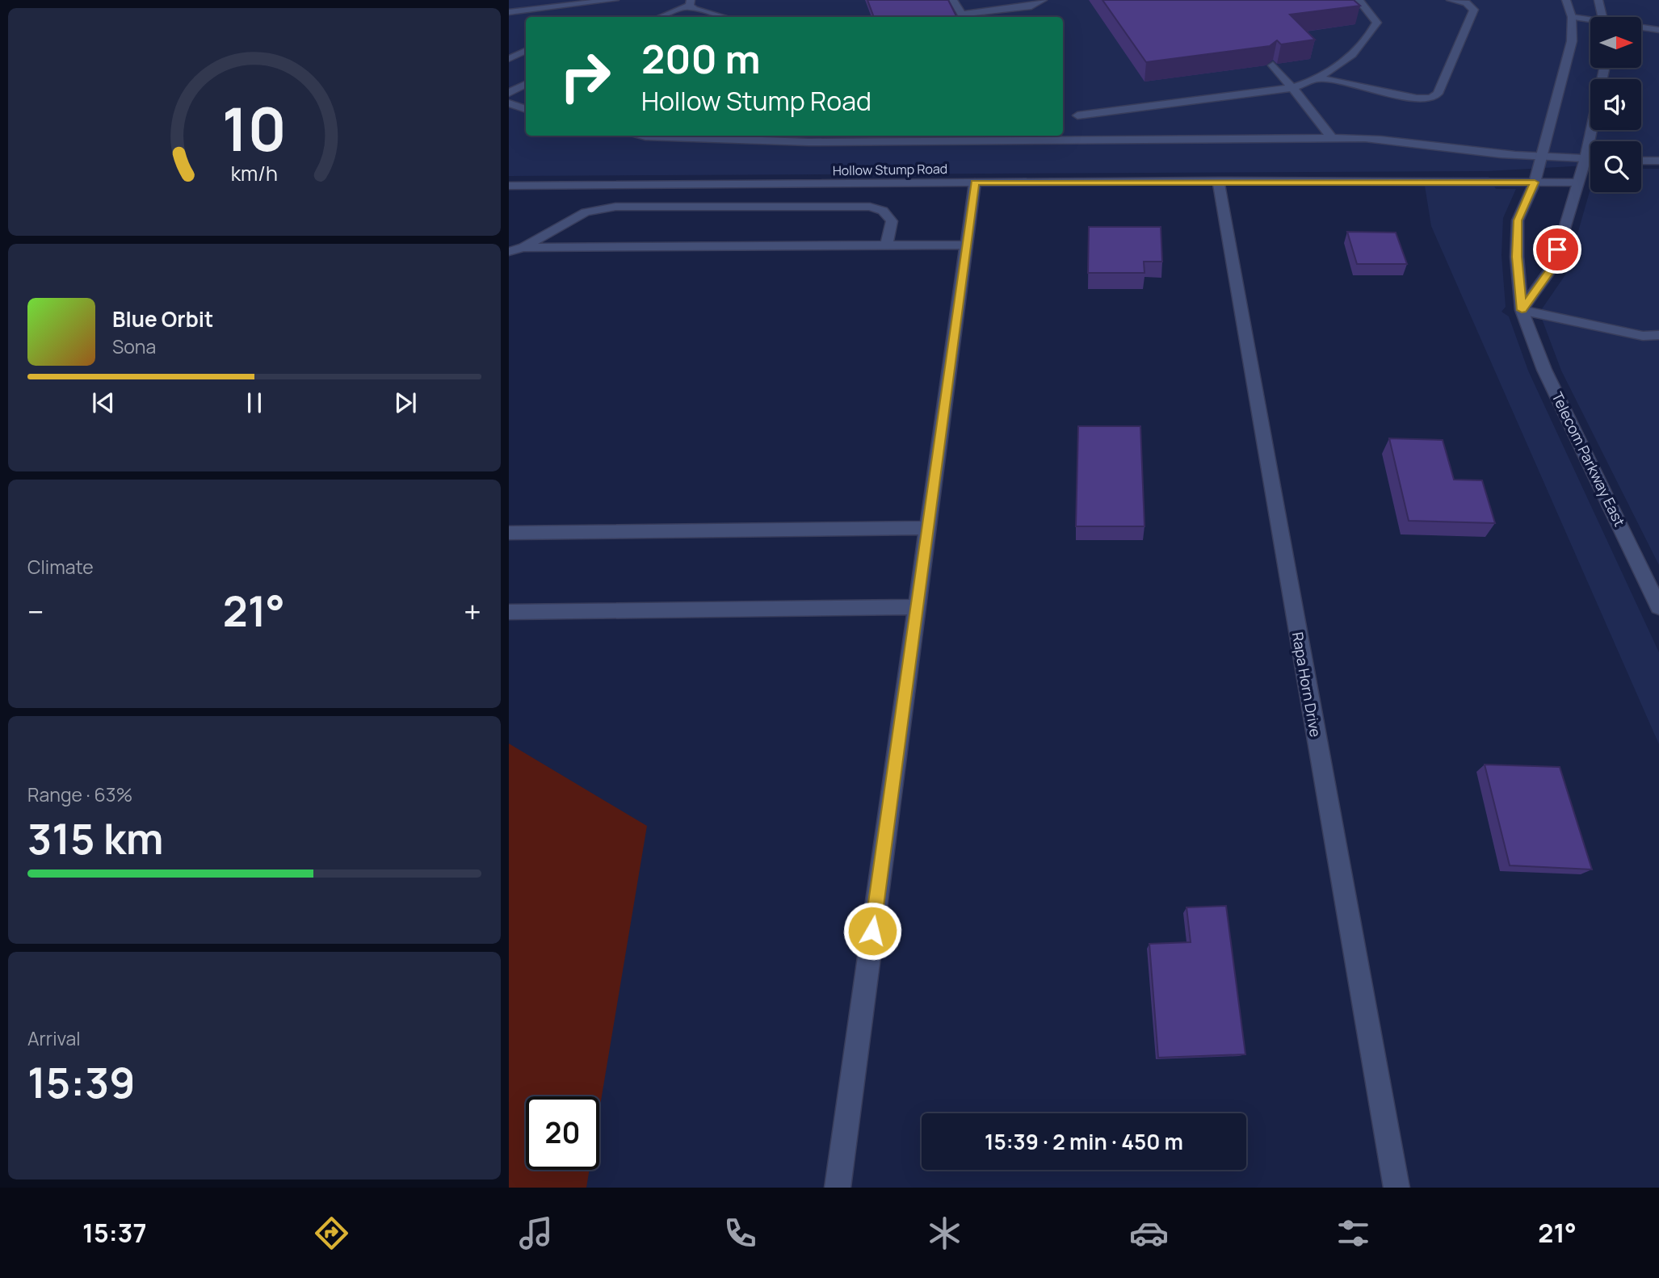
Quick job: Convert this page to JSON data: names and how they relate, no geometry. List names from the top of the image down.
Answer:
{
  "streets": {
    "street": ["Hollow Stump Road", "Telecom Parkway East", "Rapa Horn Drive"]
  },
  "crossings": [
    ["Hollow Stump Road", "Telecom Parkway East"],
    ["Hollow Stump Road", "Rapa Horn Drive"]
  ],
  "north": "right",
  "page": {
    "turn": ["200 m", "Hollow Stump Road"],
    "song": ["Blue Orbit", "Sona"],
    "tile": [
      "Climate",
      ["Range · 63%", "315 km"],
      ["Arrival", "15:39"]
    ],
    "heat": ["−", "21°", "+"],
    "limit": "20",
    "trip": "15:39 · 2 min · 450 m",
    "tabs": ["15:37", "21°"],
    "gauge": ["10", "km/h"]
  }
}
